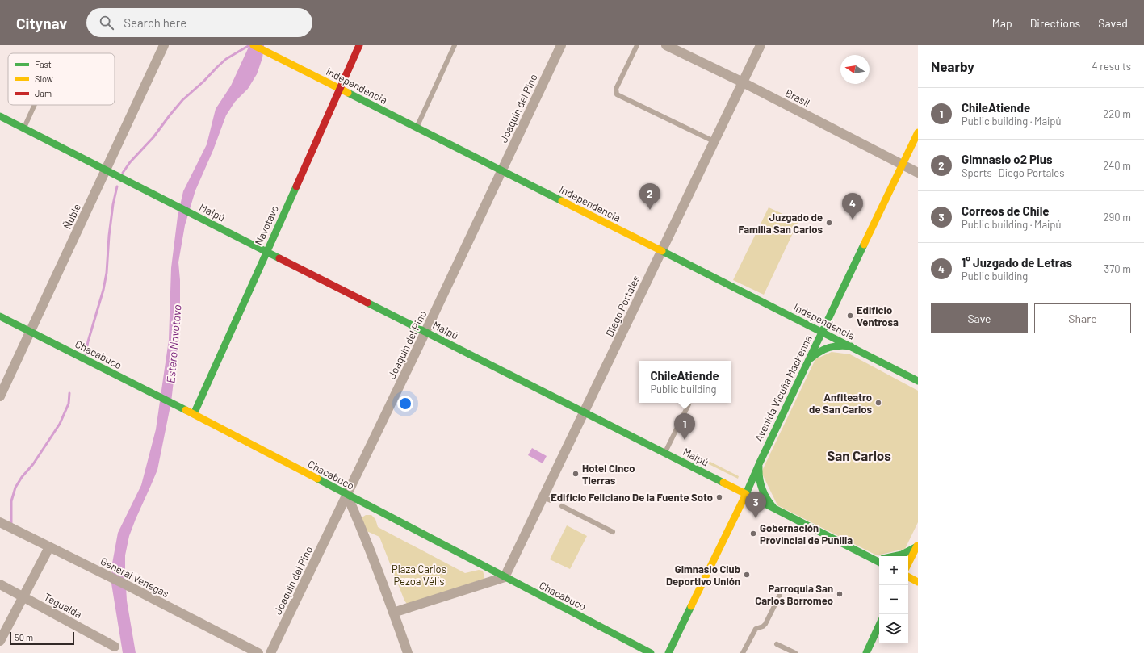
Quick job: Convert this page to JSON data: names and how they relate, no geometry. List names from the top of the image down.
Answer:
{
  "streets": {
    "street": [
      "Independencia",
      "Brasil",
      "Joaquín del Pino",
      "Maipú",
      "Ñuble",
      "Navotavo",
      "Diego Portales",
      "Chacabuco",
      "Avenida Vicuña Mackenna",
      "General Venegas",
      "Tegualda"
    ]
  },
  "crossings": [
    ["Independencia", "Joaquín del Pino"],
    ["Independencia", "Navotavo"],
    ["Independencia", "Diego Portales"],
    ["Independencia", "Avenida Vicuña Mackenna"],
    ["Brasil", "Diego Portales"],
    ["Brasil", "Avenida Vicuña Mackenna"],
    ["Joaquín del Pino", "Maipú"],
    ["Joaquín del Pino", "Chacabuco"],
    ["Maipú", "Ñuble"],
    ["Maipú", "Navotavo"],
    ["Maipú", "Diego Portales"],
    ["Maipú", "Avenida Vicuña Mackenna"],
    ["Ñuble", "Chacabuco"],
    ["Navotavo", "Chacabuco"],
    ["Diego Portales", "Chacabuco"]
  ],
  "districts": ["San Carlos"],
  "water": ["Estero Navotavo"],
  "parks": ["Plaza Carlos Pezoa Vélis"],
  "places": [
    "Juzgado de Familia San Carlos",
    "Edificio Ventrosa",
    "Anfiteatro de San Carlos",
    "Hotel Cinco Tierras",
    "Edificio Feliciano De la Fuente Soto",
    "Gobernación Provincial de Punilla",
    "Gimnasio Club Deportivo Unión",
    "Parroquia San Carlos Borromeo"
  ],
  "legend": ["Fast", "Slow", "Jam"],
  "scale_bar": "50 m",
  "north": "left",
  "page": {
    "header": "Citynav",
    "search": "Search here",
    "nav": ["Map", "Directions", "Saved"],
    "heading": ["Nearby", "4 results"],
    "list": [
      {
        "mark": "1",
        "name": "ChileAtiende",
        "note": "Public building · Maipú",
        "value": "220 m"
      },
      {
        "mark": "2",
        "name": "Gimnasio o2 Plus",
        "note": "Sports · Diego Portales",
        "value": "240 m"
      },
      {
        "mark": "3",
        "name": "Correos de Chile",
        "note": "Public building · Maipú",
        "value": "290 m"
      },
      {
        "mark": "4",
        "name": "1° Juzgado de Letras",
        "note": "Public building",
        "value": "370 m"
      }
    ],
    "pins": [
      "2",
      "4",
      "1",
      "3"
    ],
    "buttons": ["Save", "Share"],
    "popup": ["ChileAtiende", "Public building"],
    "map_buttons": ["+", "−"],
    "scale": "50 m"
  }
}
